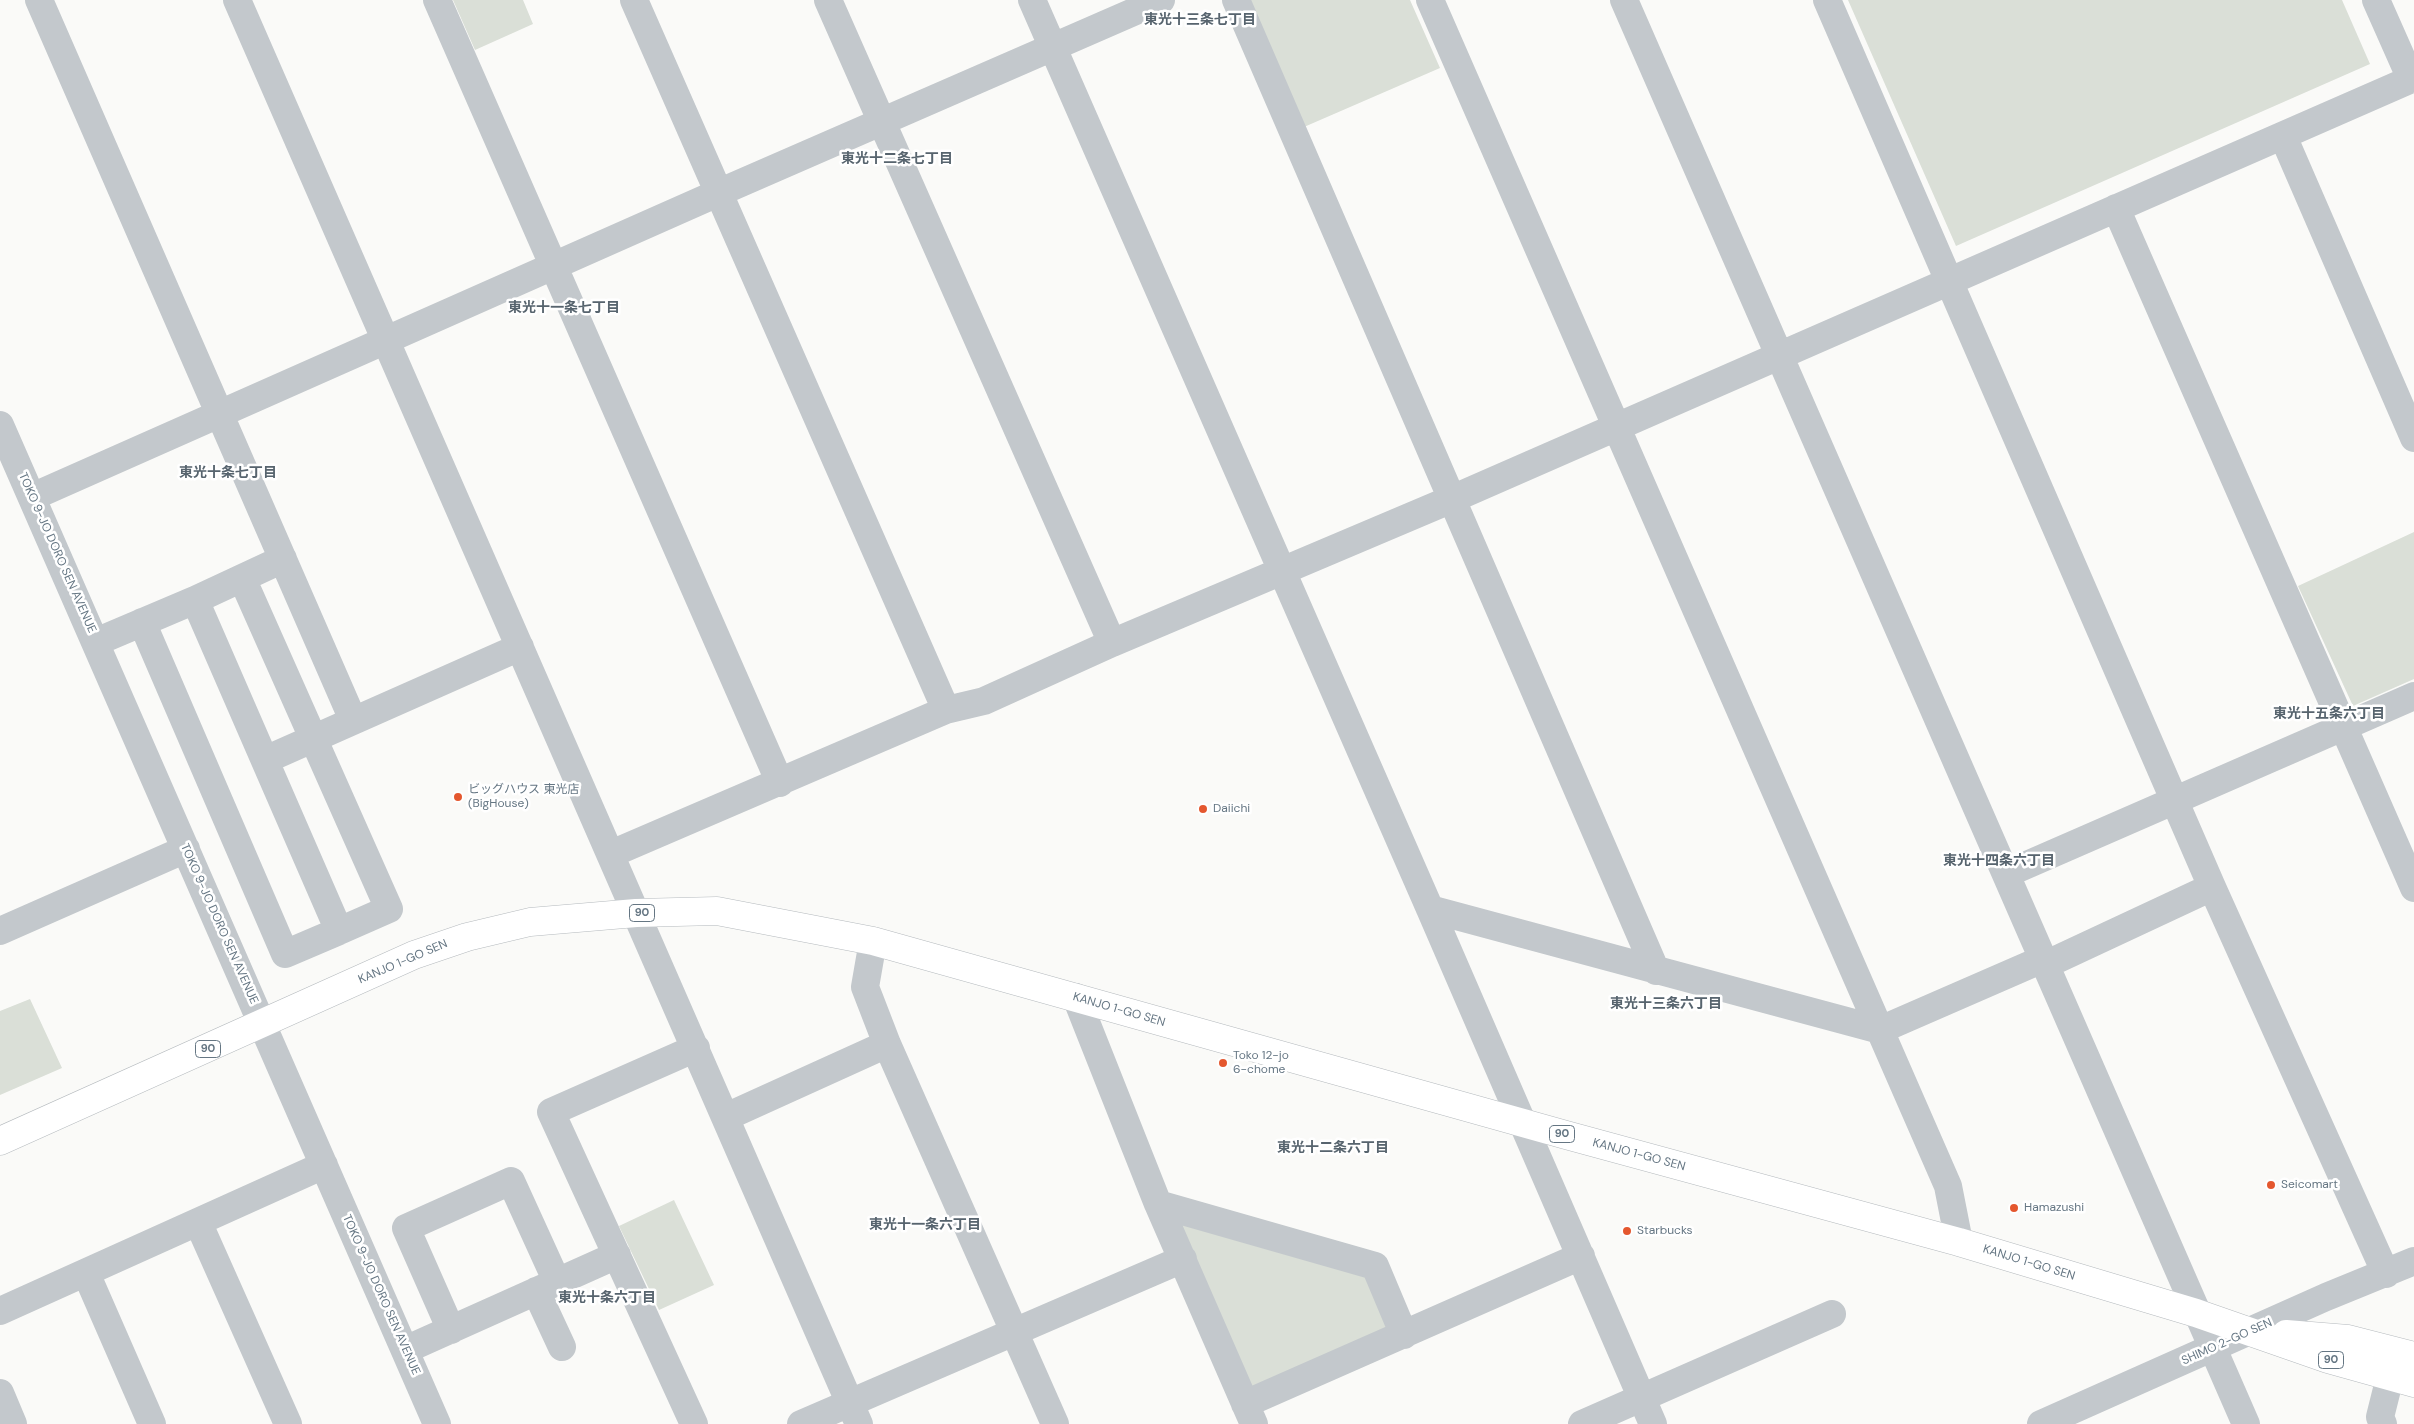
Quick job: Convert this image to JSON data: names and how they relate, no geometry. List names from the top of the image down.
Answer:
{
  "streets": {
    "main road": ["90", "KANJO 1-GO SEN"],
    "street": ["TOKO 9-JO DORO SEN AVENUE", "SHIMO 2-GO SEN"]
  },
  "crossings": [
    ["TOKO 9-JO DORO SEN AVENUE", "KANJO 1-GO SEN"],
    ["KANJO 1-GO SEN", "SHIMO 2-GO SEN"]
  ],
  "districts": [
    "東光十三条七丁目",
    "東光十二条七丁目",
    "東光十一条七丁目",
    "東光十条七丁目",
    "東光十五条六丁目",
    "東光十四条六丁目",
    "東光十三条六丁目",
    "東光十二条六丁目",
    "東光十一条六丁目",
    "東光十条六丁目"
  ],
  "places": [
    "ビッグハウス 東光店 (BigHouse)",
    "Daiichi",
    "Toko 12-jo 6-chome",
    "Seicomart",
    "Hamazushi",
    "Starbucks"
  ]
}
